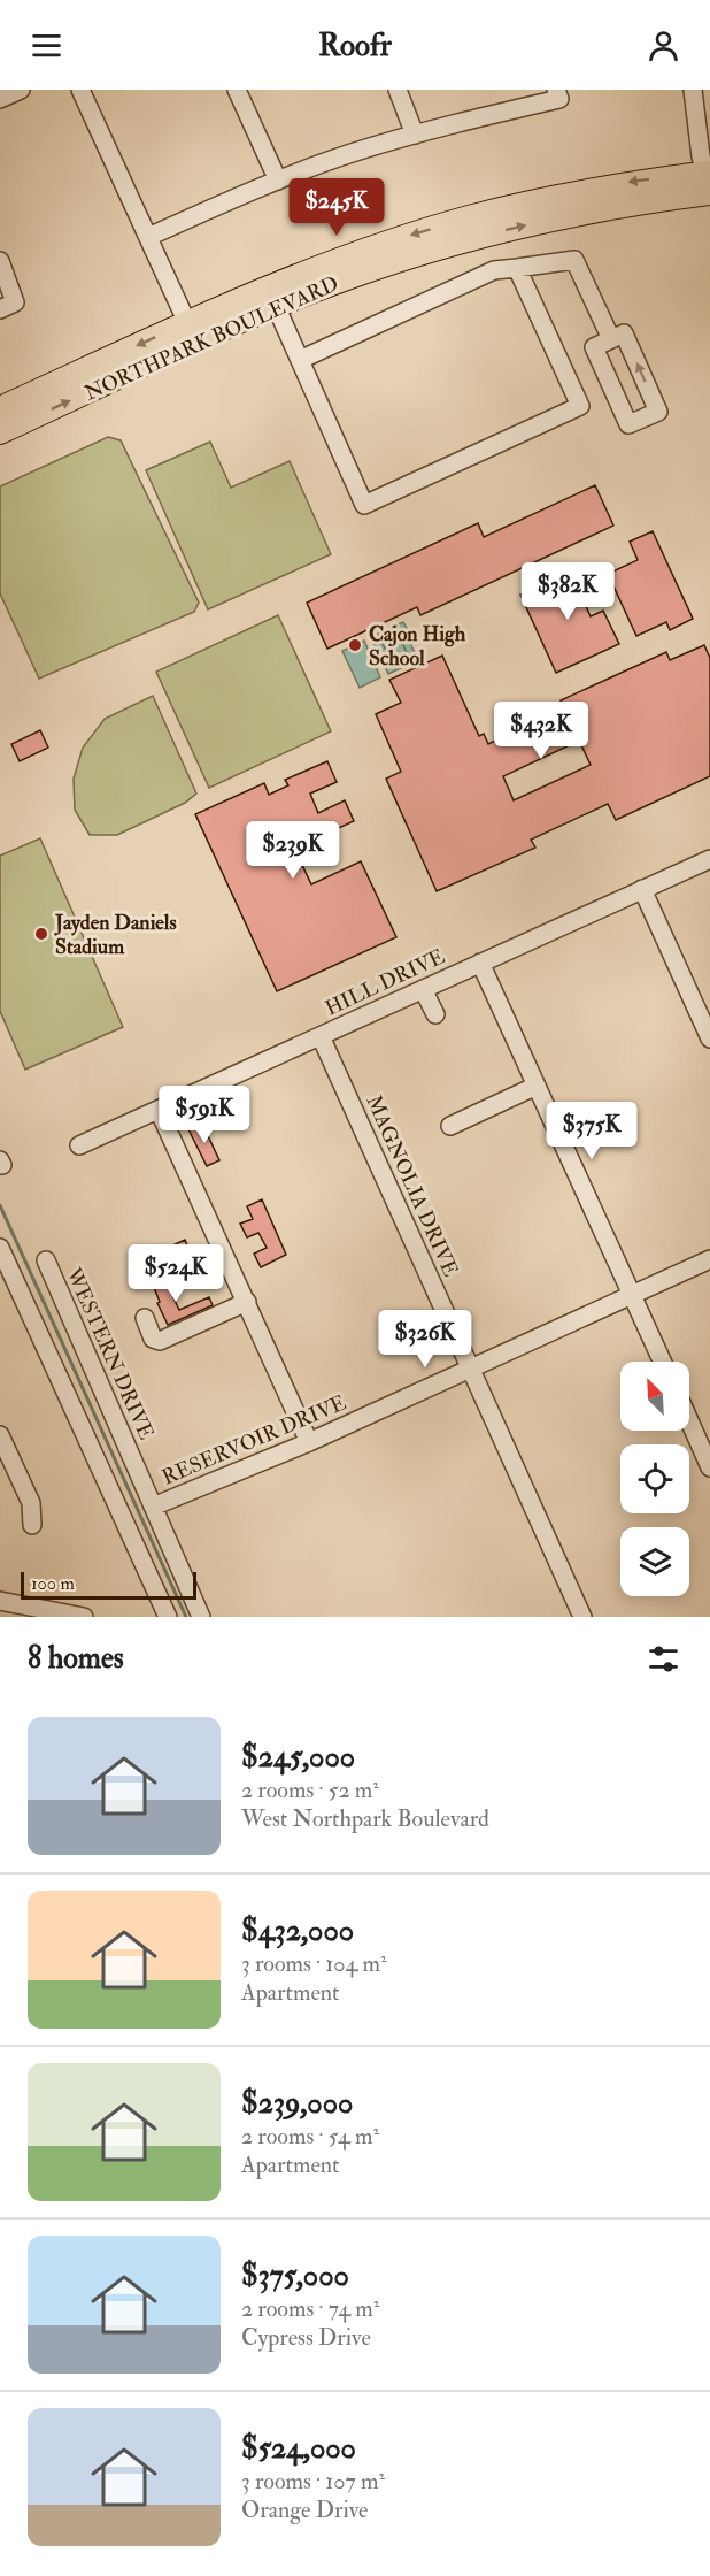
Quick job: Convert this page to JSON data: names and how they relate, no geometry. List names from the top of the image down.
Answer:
{
  "streets": {
    "main road": ["NORTHPARK BOULEVARD"],
    "street": [
      "HILL DRIVE",
      "MAGNOLIA DRIVE",
      "WESTERN DRIVE",
      "RESERVOIR DRIVE"
    ]
  },
  "crossings": [
    ["HILL DRIVE", "MAGNOLIA DRIVE"],
    ["MAGNOLIA DRIVE", "RESERVOIR DRIVE"],
    ["WESTERN DRIVE", "RESERVOIR DRIVE"]
  ],
  "places": ["Cajon High School", "Jayden Daniels Stadium"],
  "scale_bar": "100 m",
  "north": "top left",
  "page": {
    "header": "Roofr",
    "price": [
      "$245K",
      "$382K",
      "$432K",
      "$239K",
      "$591K",
      "$375K",
      "$524K",
      "$326K"
    ],
    "scale": "100 m",
    "heading": "8 homes",
    "list": [
      {
        "name": "$245,000",
        "note": "2 rooms · 52 m² · West Northpark Boulevard"
      },
      {
        "name": "$432,000",
        "note": "3 rooms · 104 m² · Apartment"
      },
      {
        "name": "$239,000",
        "note": "2 rooms · 54 m² · Apartment"
      },
      {
        "name": "$375,000",
        "note": "2 rooms · 74 m² · Cypress Drive"
      },
      {
        "name": "$524,000",
        "note": "3 rooms · 107 m² · Orange Drive"
      }
    ]
  }
}
